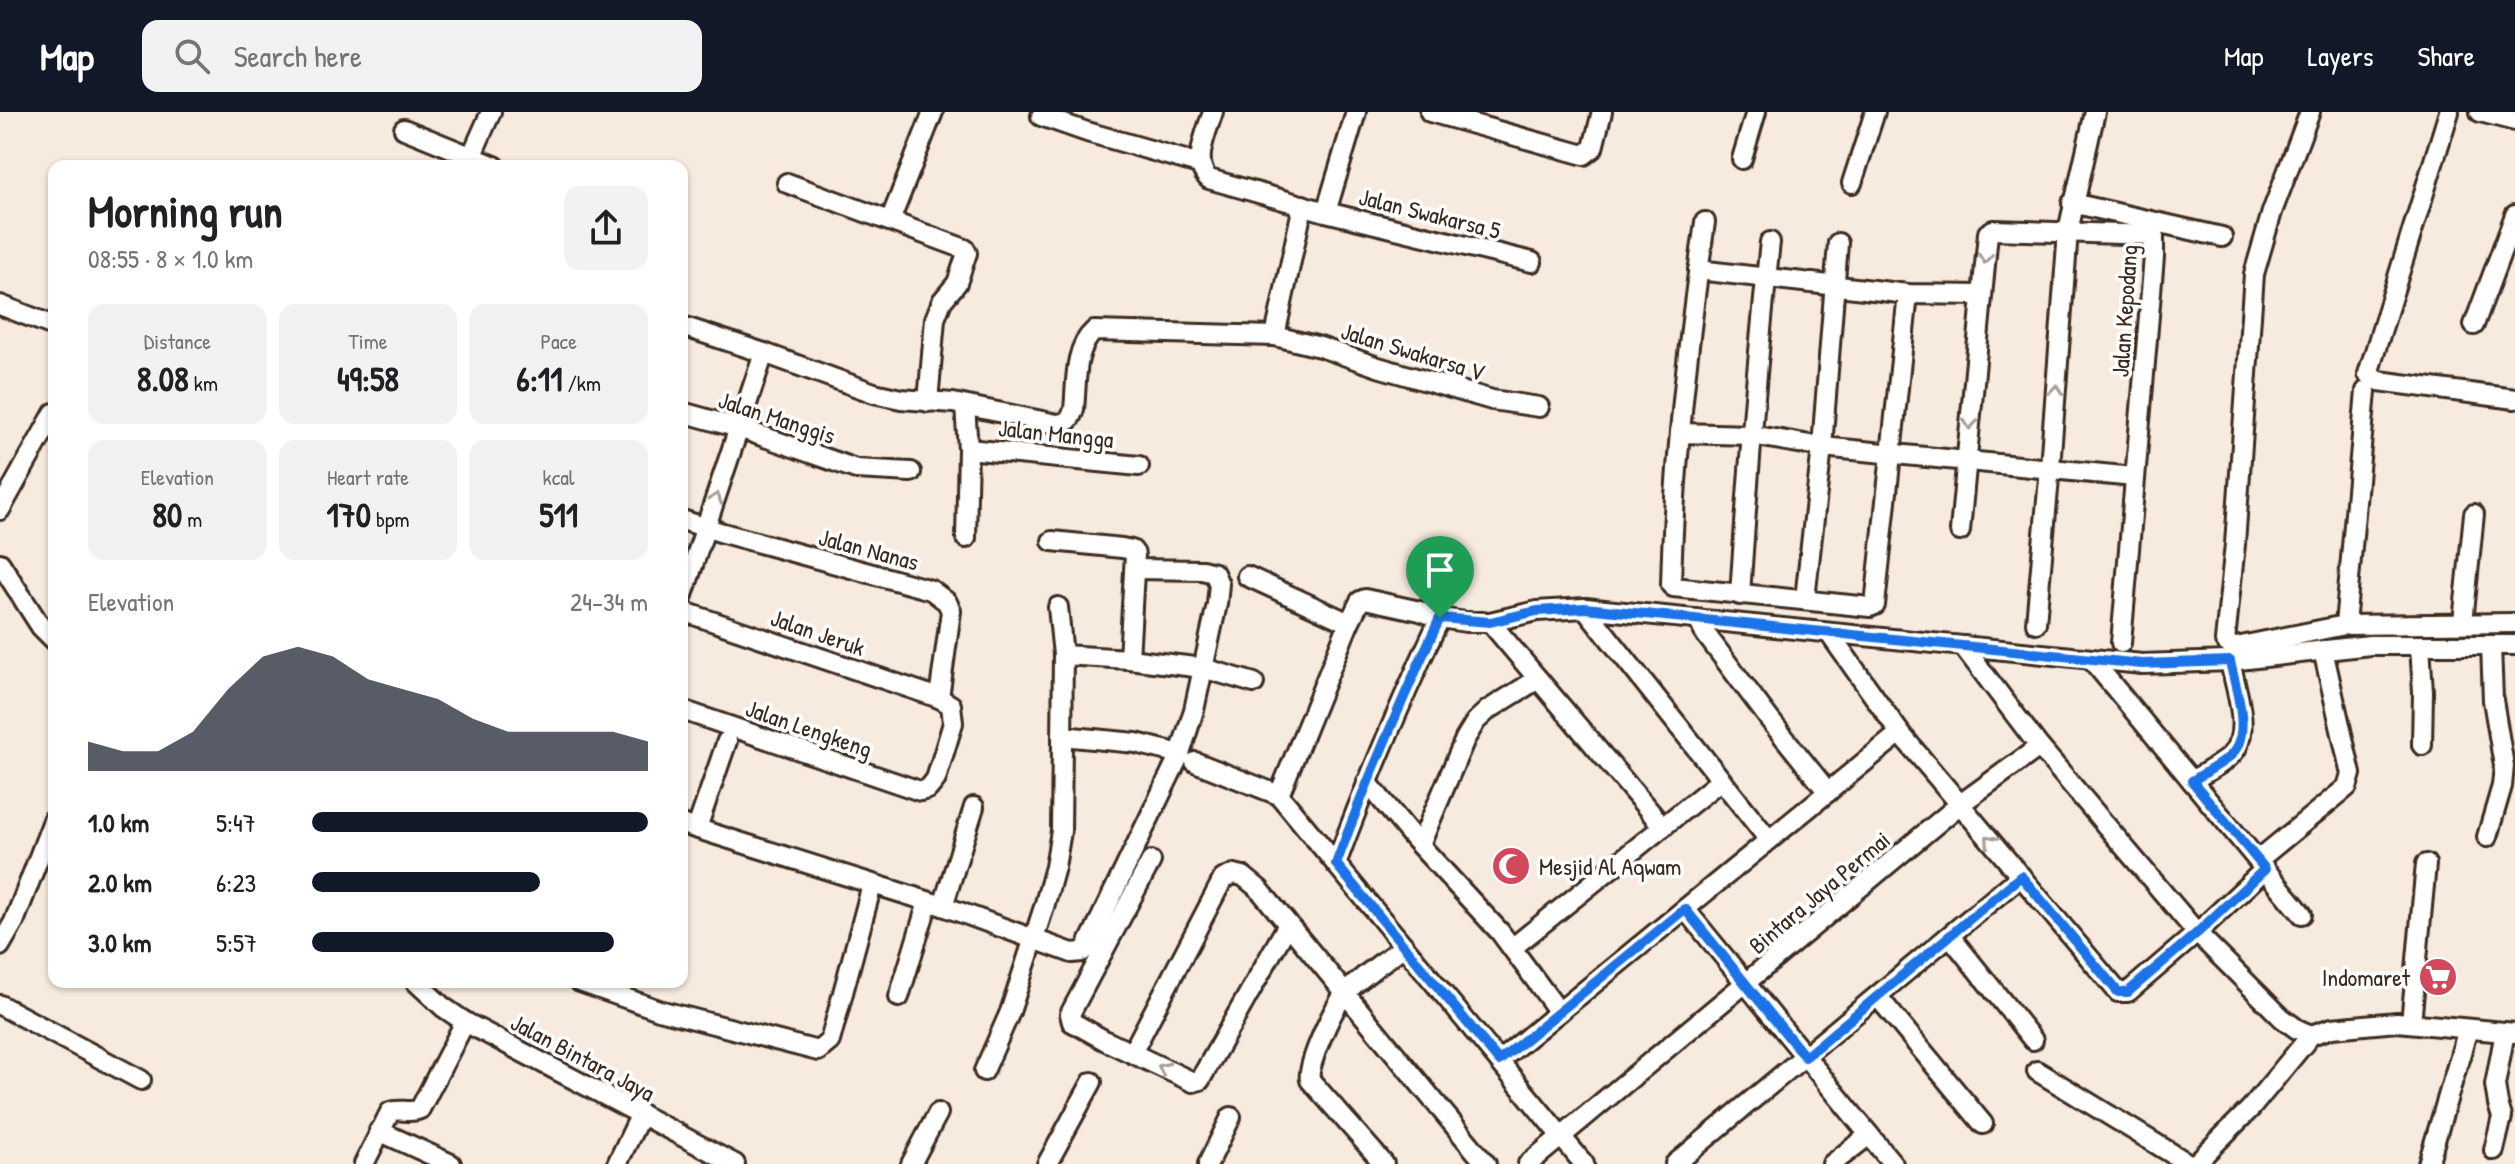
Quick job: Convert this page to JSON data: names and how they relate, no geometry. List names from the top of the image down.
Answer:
{
  "streets": {
    "street": [
      "Jalan Swakarsa 5",
      "Jalan Kepodang",
      "Jalan Swakarsa V",
      "Jalan Manggis",
      "Jalan Mangga",
      "Jalan Nanas",
      "Jalan Jeruk",
      "Jalan Lengkeng",
      "Bintara Jaya Permai",
      "Jalan Bintara Jaya"
    ]
  },
  "crossings": [
    ["Jalan Nanas", "Jalan Jeruk"],
    ["Jalan Nanas", "Jalan Lengkeng"],
    ["Jalan Jeruk", "Jalan Lengkeng"]
  ],
  "places": {
    "mosque": ["Mesjid Al Aqwam"],
    "supermarket": ["Indomaret"]
  },
  "page": {
    "header": "Map",
    "search": "Search here",
    "nav": ["Map", "Layers", "Share"],
    "heading": ["Morning run", "08:55 · 8 × 1.0 km"],
    "stats": [
      ["Distance", "8.08 km"],
      ["Time", "49:58"],
      ["Pace", "6:11 /km"],
      ["Elevation", "80 m"],
      ["Heart rate", "170 bpm"],
      ["kcal", "511"]
    ],
    "chart": ["Elevation", "24–34 m"],
    "list": [
      {
        "name": "1.0 km",
        "note": "5:47"
      },
      {
        "name": "2.0 km",
        "note": "6:23"
      },
      {
        "name": "3.0 km",
        "note": "5:57"
      }
    ]
  }
}
